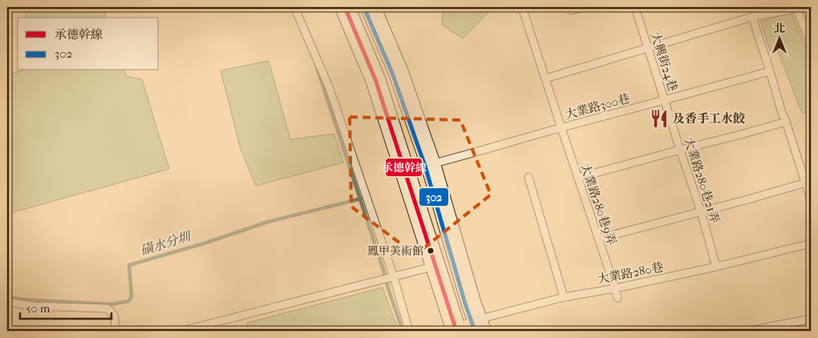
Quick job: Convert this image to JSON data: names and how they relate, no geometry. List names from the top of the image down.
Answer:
{
  "streets": {
    "lane": [
      "大興街24巷",
      "大業路300巷",
      "大業路280巷21弄",
      "大業路280巷9弄",
      "大業路280巷"
    ]
  },
  "crossings": [
    ["大興街24巷", "大業路300巷"],
    ["大興街24巷", "大業路280巷21弄"],
    ["大業路300巷", "大業路280巷21弄"],
    ["大業路300巷", "大業路280巷9弄"],
    ["大業路280巷21弄", "大業路280巷"],
    ["大業路280巷9弄", "大業路280巷"]
  ],
  "water": ["磺水分圳"],
  "places": {
    "restaurant": ["及香手工水餃"],
    "other": ["鳳甲美術館"]
  },
  "lines": ["transit line 承德幹線", "transit line 302"],
  "legend": ["承德幹線", "302"],
  "scale_bar": "50 m",
  "north": "top"
}
